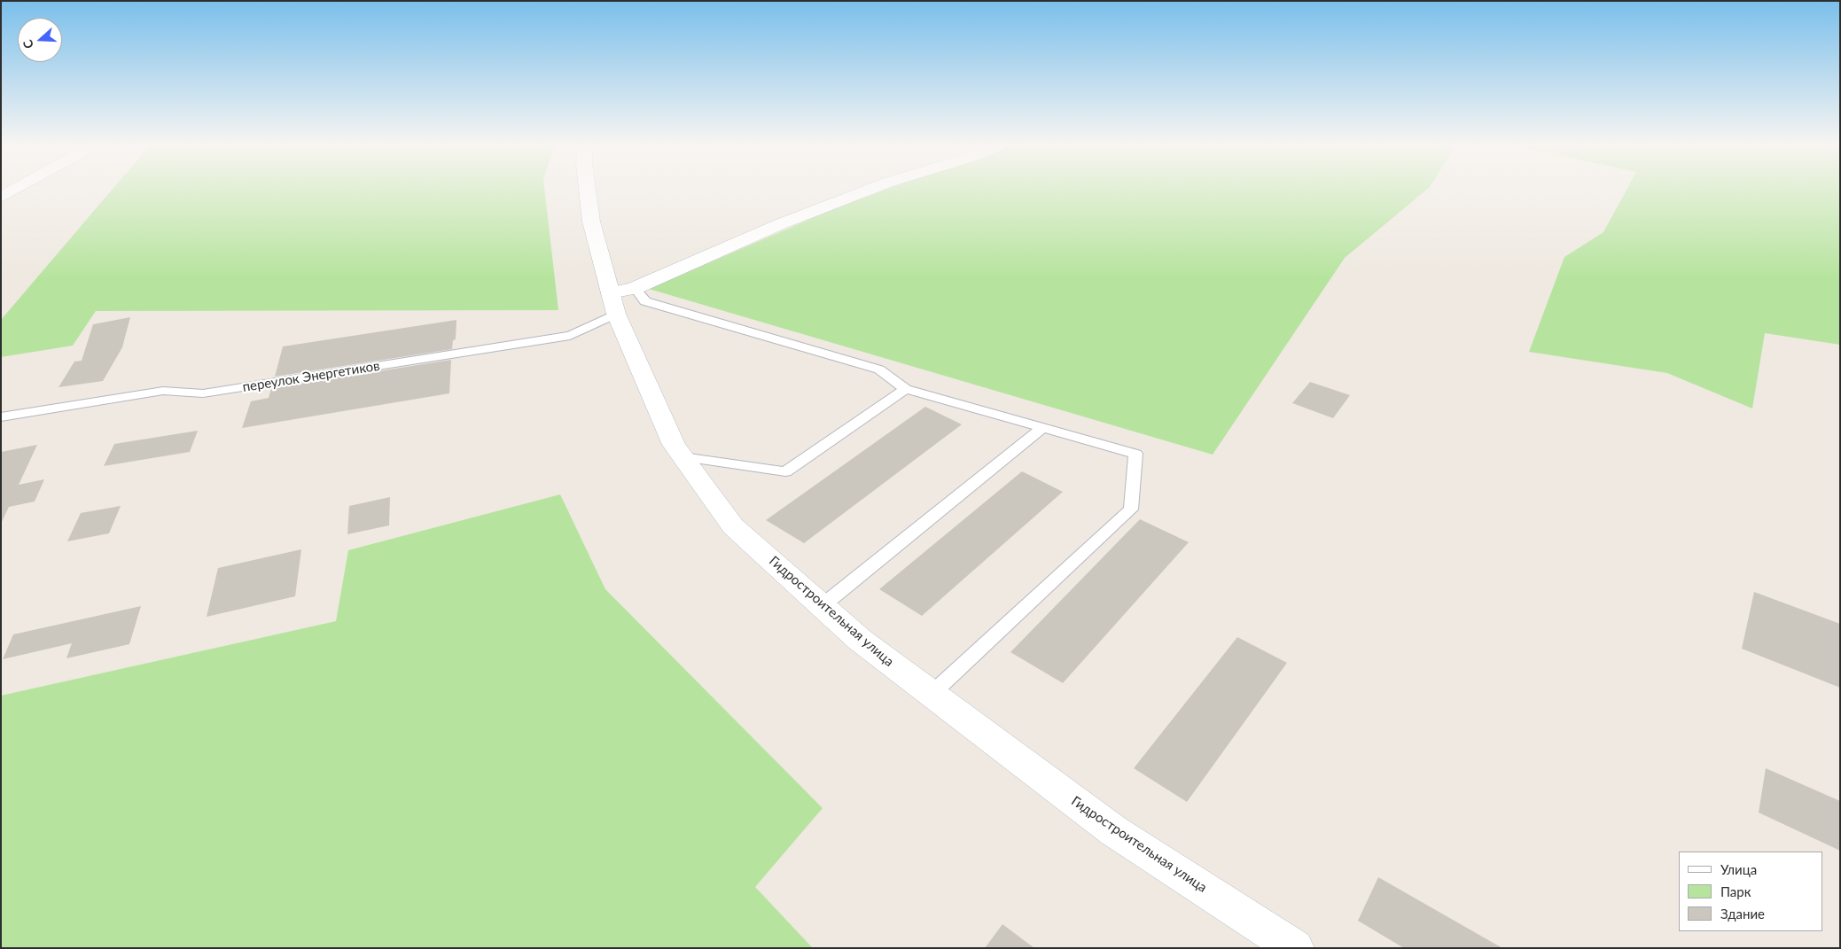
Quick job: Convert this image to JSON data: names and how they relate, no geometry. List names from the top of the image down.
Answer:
{
  "streets": {
    "street": ["Гидростроительная улица"],
    "lane": ["переулок Энергетиков"]
  },
  "crossings": [
    ["переулок Энергетиков", "Гидростроительная улица"]
  ],
  "legend": ["Улица", "Парк", "Здание"],
  "north": "left"
}
